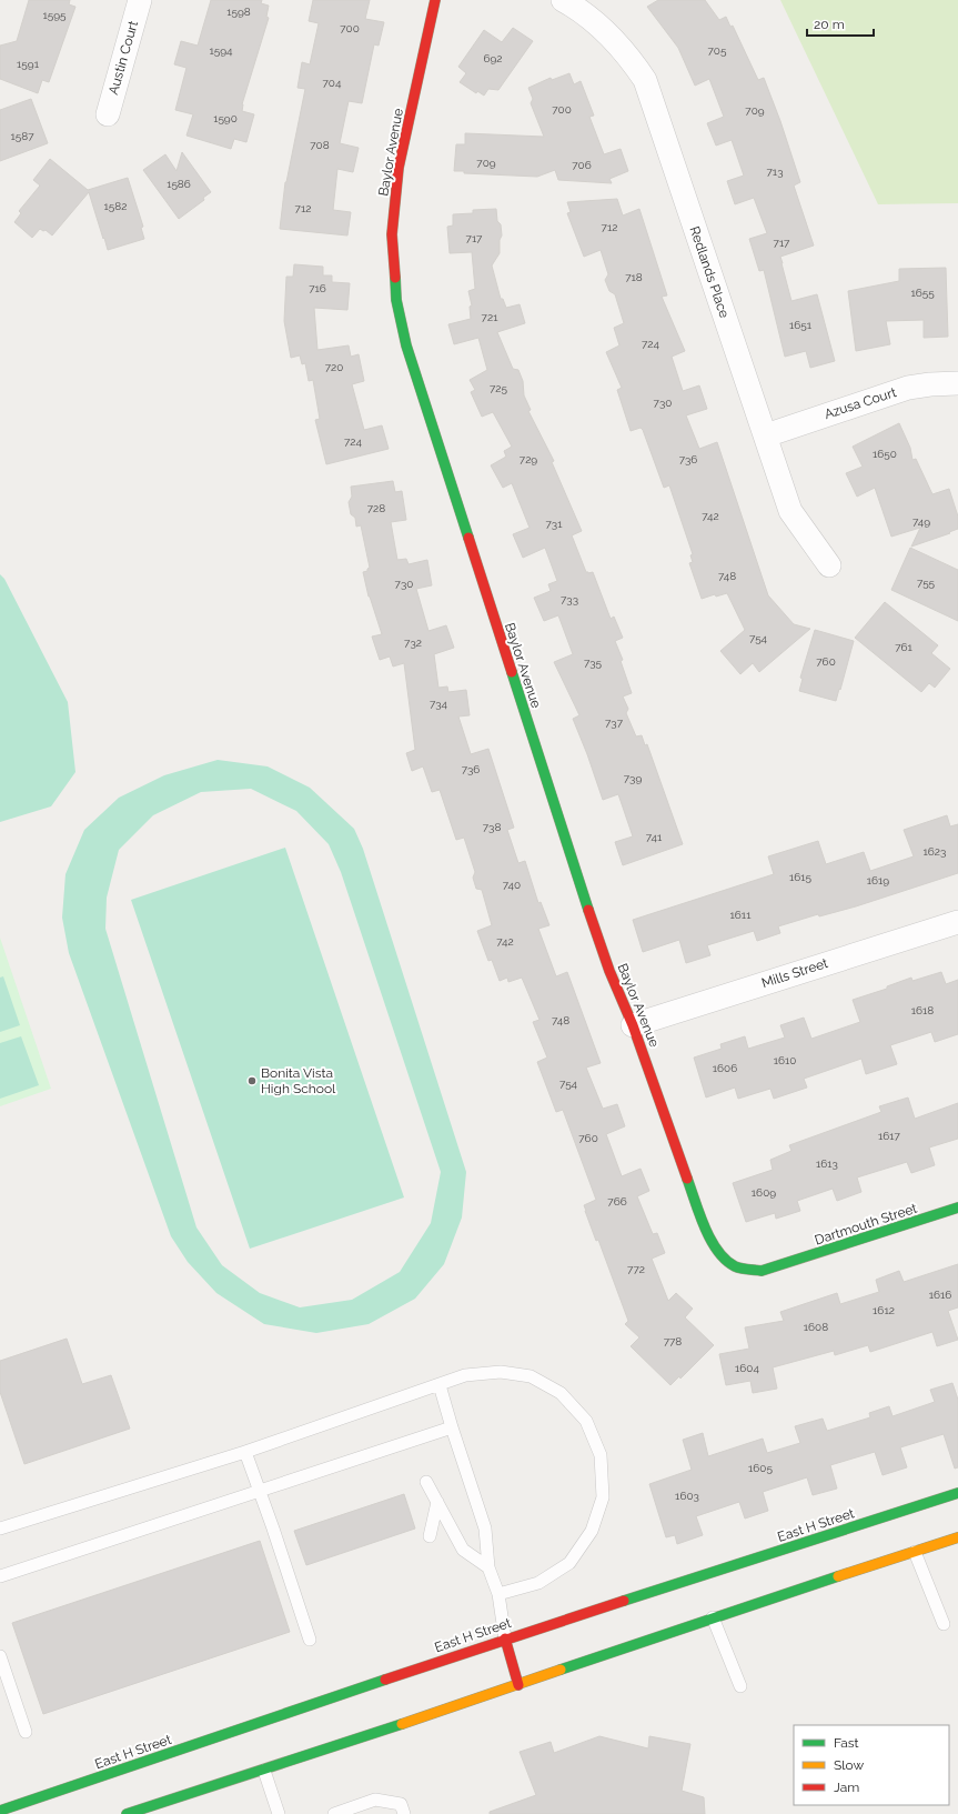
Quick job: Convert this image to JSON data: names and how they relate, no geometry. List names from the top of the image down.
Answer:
{
  "streets": {
    "main road": ["Baylor Avenue", "Dartmouth Street", "East H Street"],
    "street": [
      "Austin Court",
      "Redlands Place",
      "Azusa Court",
      "Mills Street"
    ]
  },
  "crossings": [
    ["Baylor Avenue", "Mills Street"],
    ["Baylor Avenue", "Dartmouth Street"],
    ["Redlands Place", "Azusa Court"]
  ],
  "places": ["Bonita Vista High School"],
  "house_numbers": [
    "1598",
    "1595",
    "700",
    "1594",
    "705",
    "692",
    "1591",
    "704",
    "700",
    "709",
    "1590",
    "1587",
    "708",
    "709",
    "706",
    "713",
    "1586",
    "1582",
    "712",
    "712",
    "717",
    "717",
    "718",
    "716",
    "1655",
    "721",
    "1651",
    "724",
    "720",
    "725",
    "730",
    "724",
    "1650",
    "729",
    "736",
    "728",
    "742",
    "749",
    "731",
    "748",
    "755",
    "730",
    "733",
    "754",
    "732",
    "761",
    "760",
    "735",
    "734",
    "737",
    "736",
    "739",
    "738",
    "741",
    "1623",
    "1615",
    "1619",
    "740",
    "1611",
    "742",
    "1618",
    "748",
    "1610",
    "1606",
    "754",
    "1617",
    "760",
    "1613",
    "1609",
    "766",
    "772",
    "1616",
    "1612",
    "1608",
    "778",
    "1604",
    "1605",
    "1603"
  ],
  "legend": ["Fast", "Slow", "Jam"],
  "scale_bar": "20 m"
}
